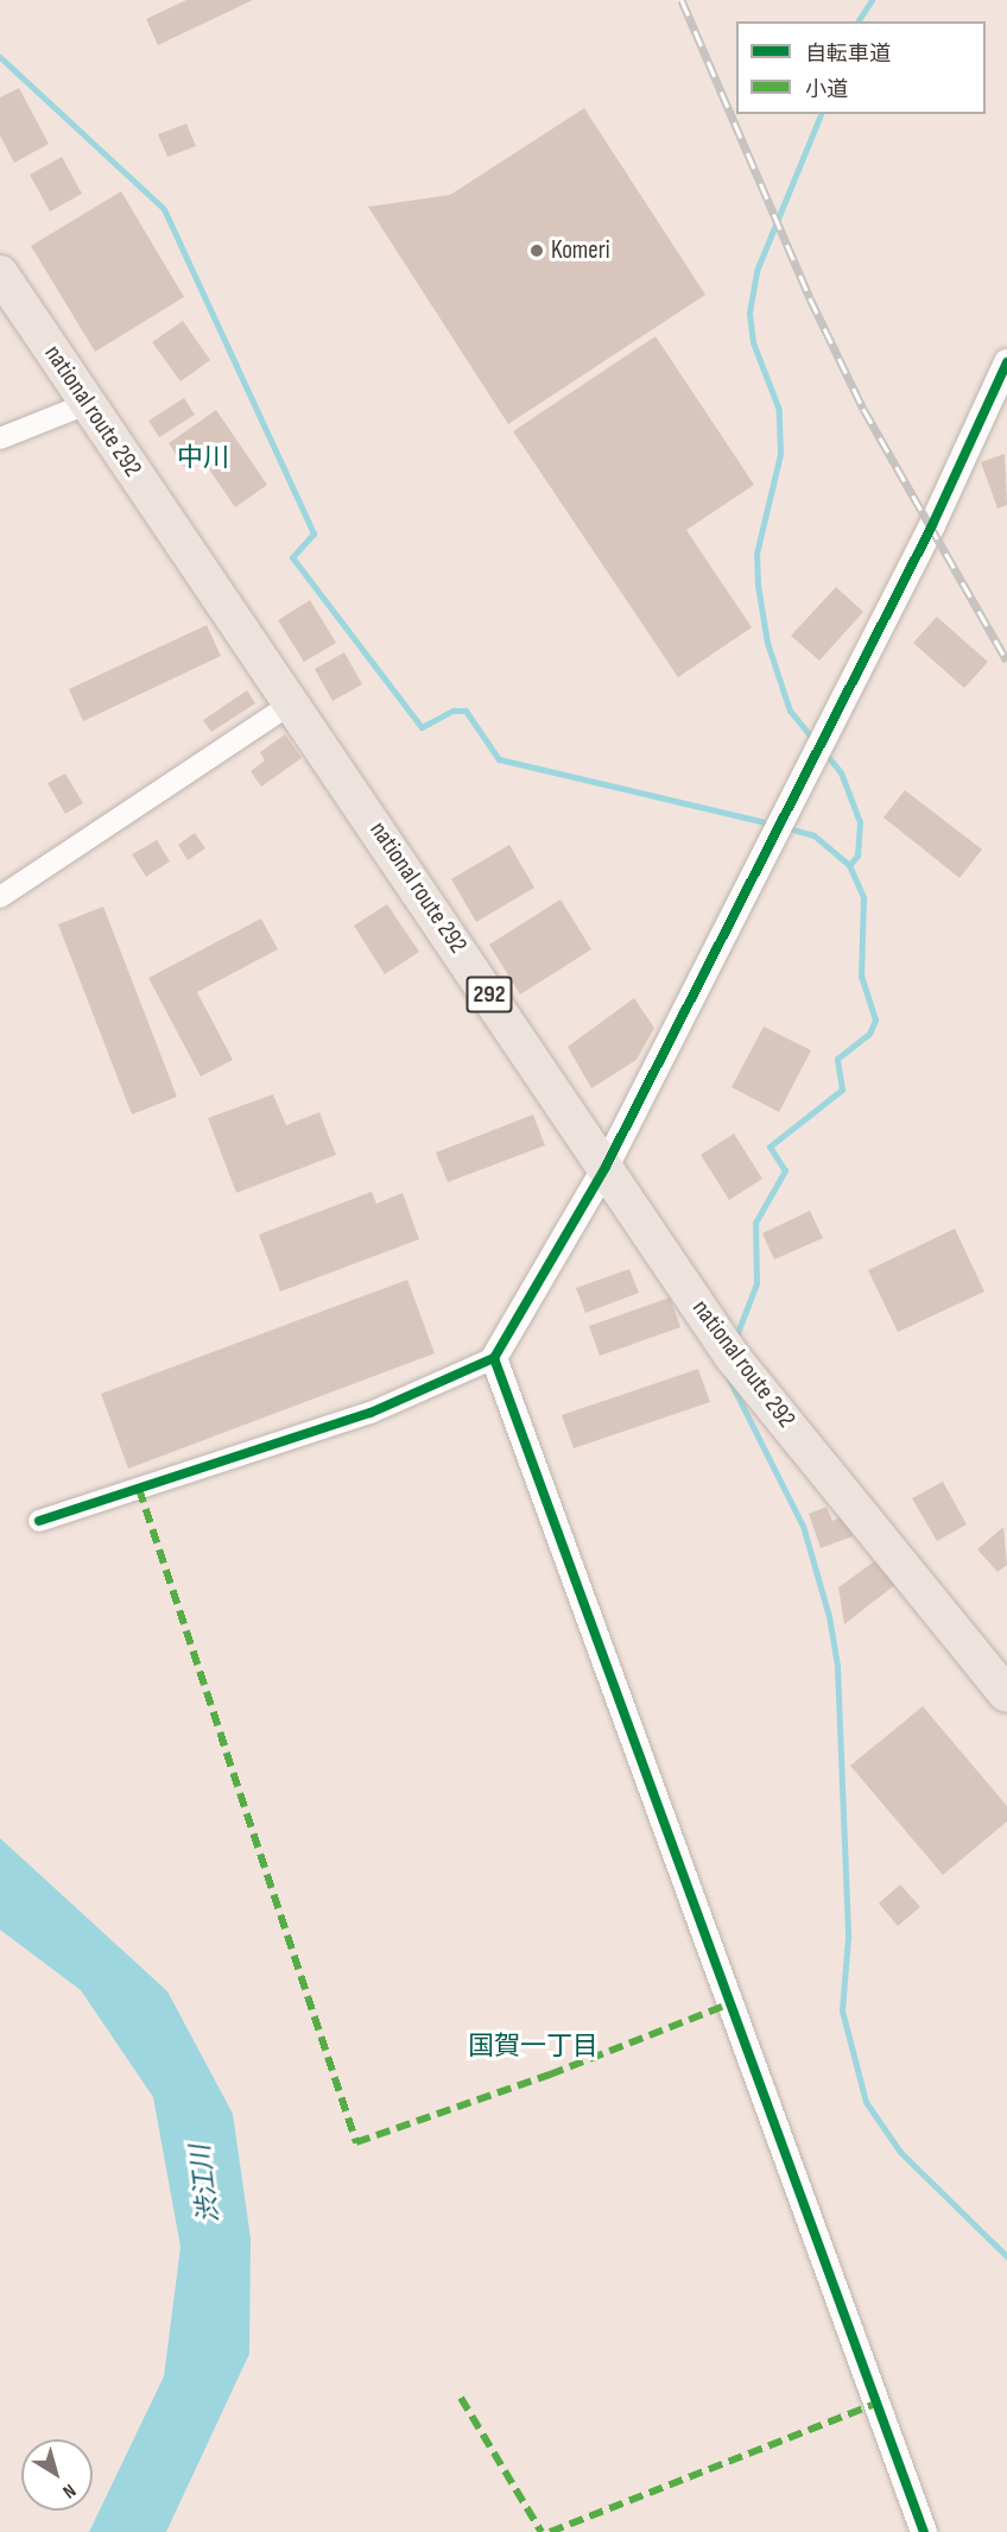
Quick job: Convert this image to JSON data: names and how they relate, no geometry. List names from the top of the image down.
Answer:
{
  "streets": {
    "highway": ["national route 292", "292"]
  },
  "districts": ["中川", "国賀一丁目"],
  "water": ["渋江川"],
  "places": ["Komeri"],
  "legend": ["自転車道", "小道"],
  "north": "bottom right"
}
